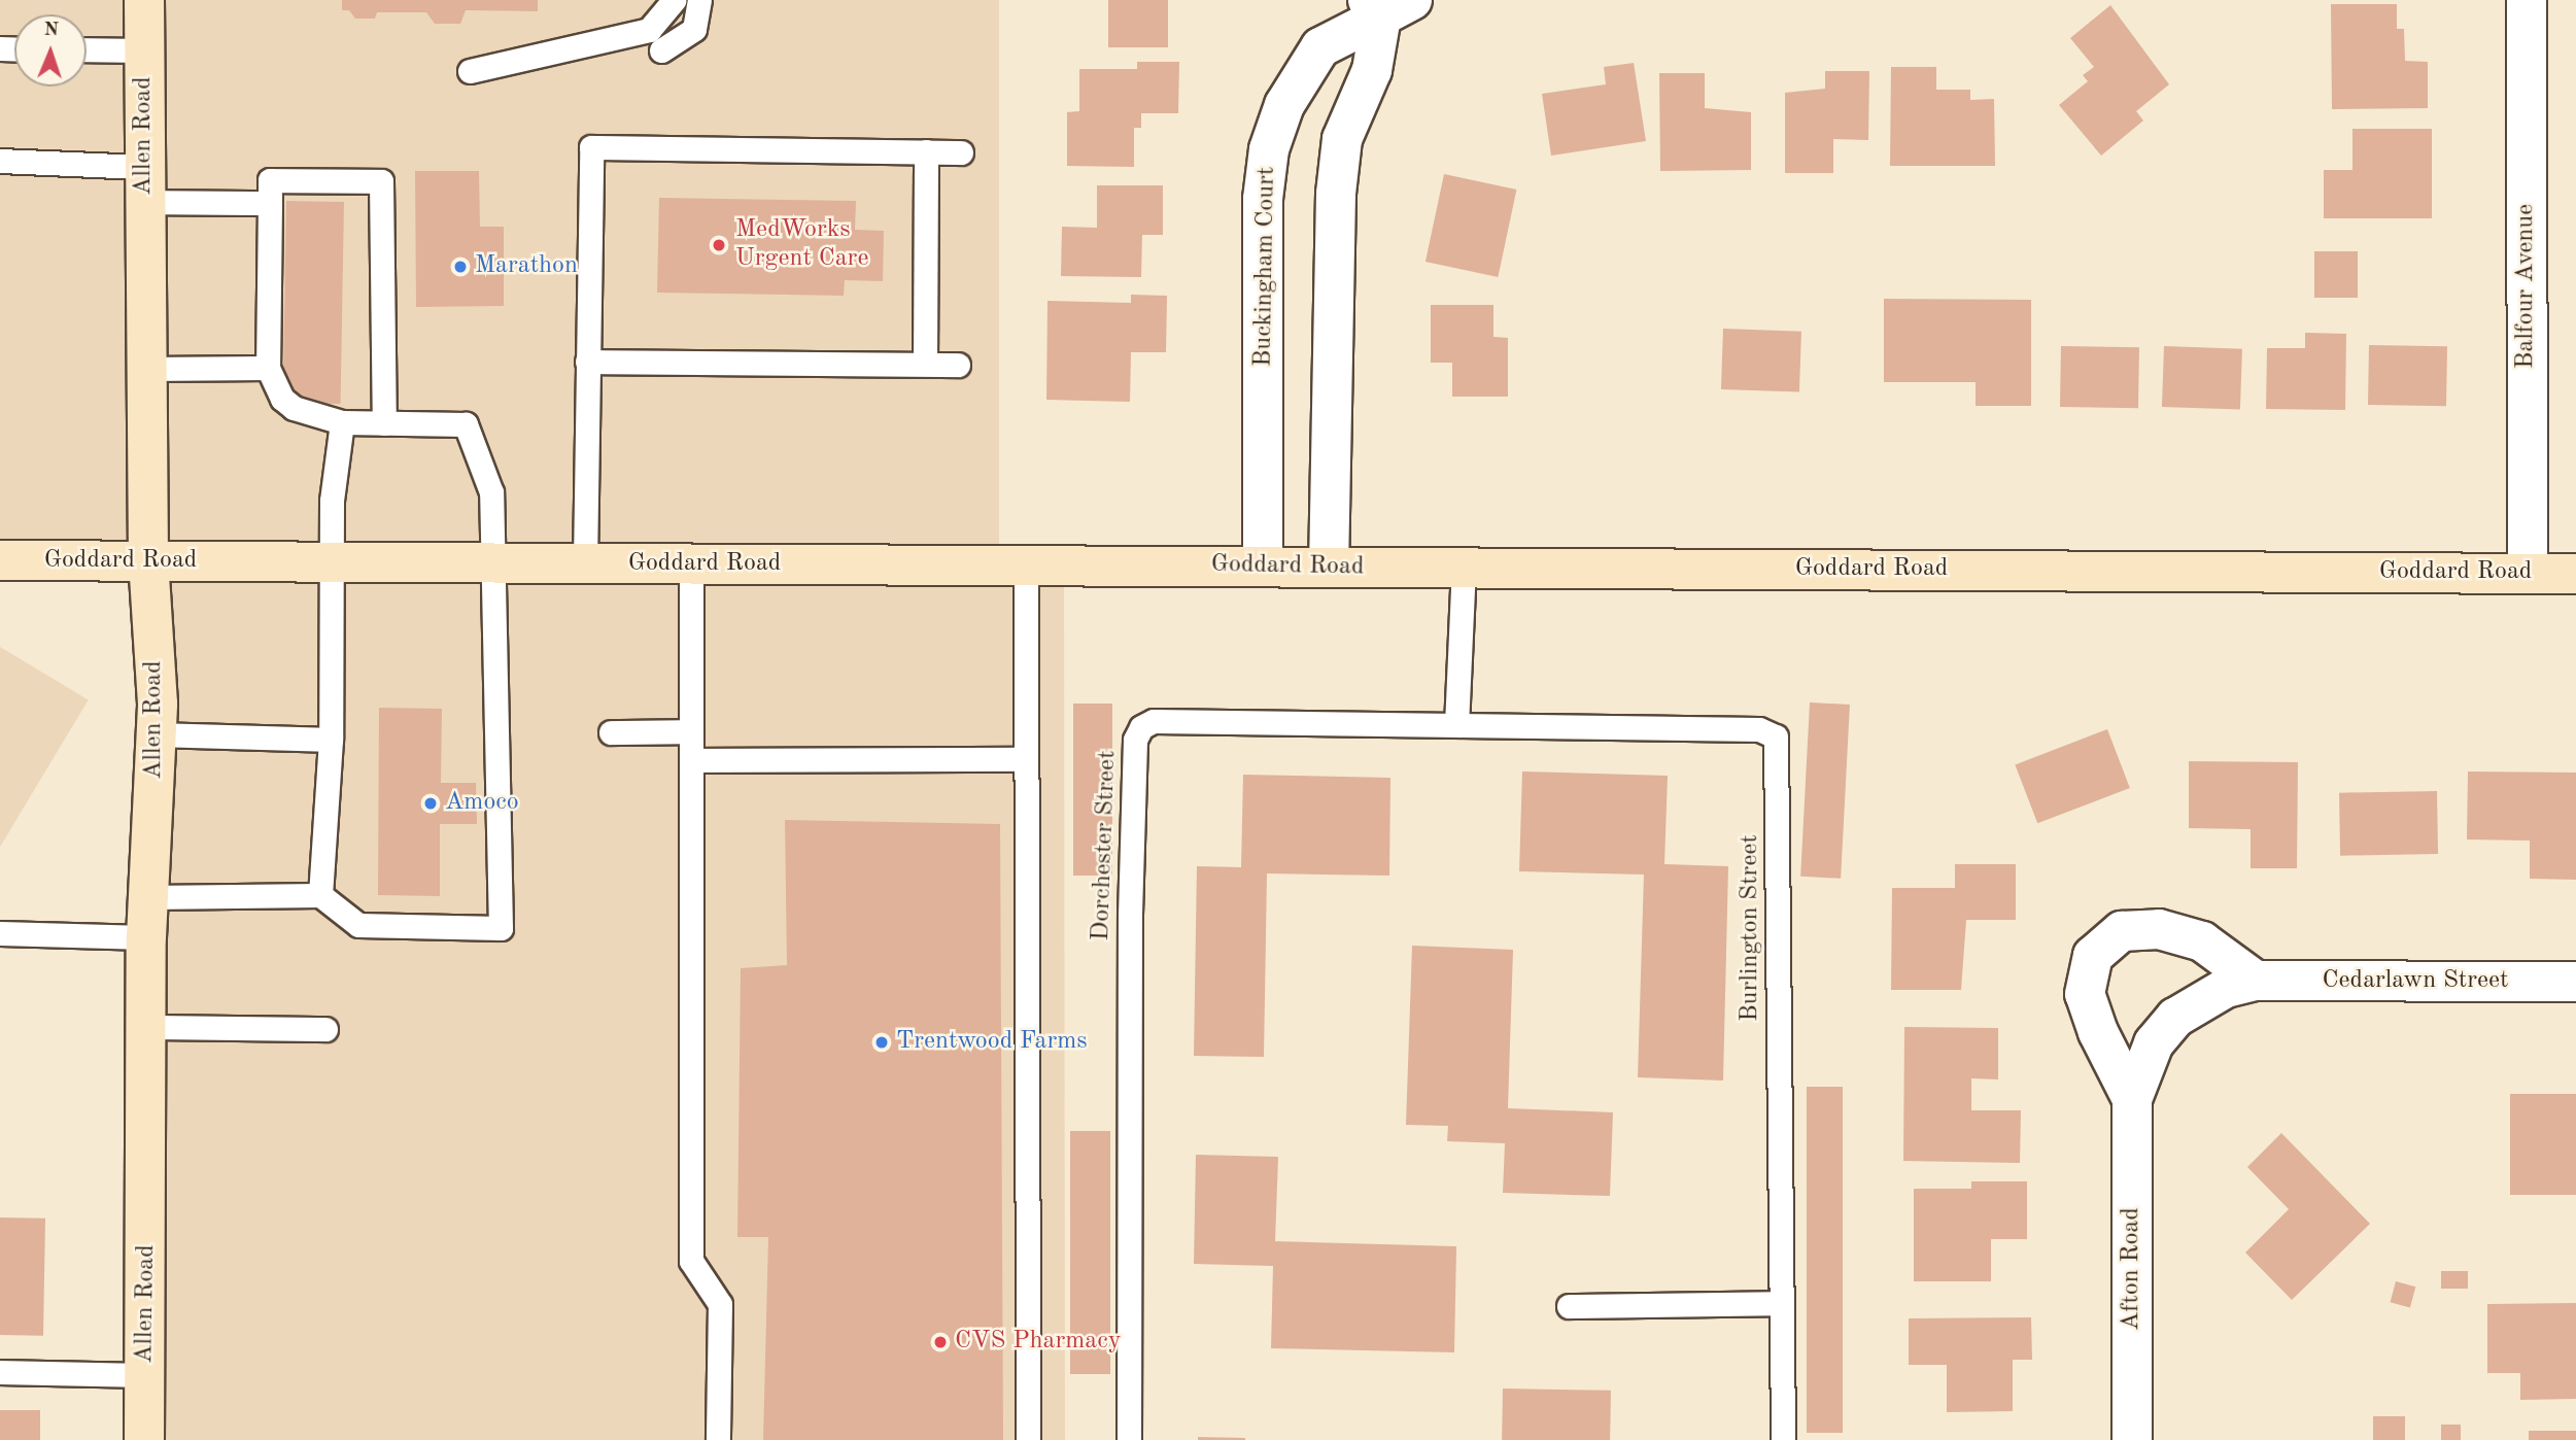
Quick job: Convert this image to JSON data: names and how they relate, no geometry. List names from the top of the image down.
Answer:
{
  "streets": {
    "main road": ["Allen Road", "Goddard Road"],
    "street": [
      "Buckingham Court",
      "Balfour Avenue",
      "Cedarlawn Street",
      "Afton Road"
    ],
    "lane": ["Dorchester Street", "Burlington Street"]
  },
  "crossings": [
    ["Allen Road", "Goddard Road"],
    ["Buckingham Court", "Goddard Road"],
    ["Balfour Avenue", "Goddard Road"],
    ["Dorchester Street", "Burlington Street"],
    ["Cedarlawn Street", "Afton Road"]
  ],
  "places": [
    "MedWorks Urgent Care",
    "Marathon",
    "Amoco",
    "Trentwood Farms",
    "CVS Pharmacy"
  ],
  "north": "top"
}
